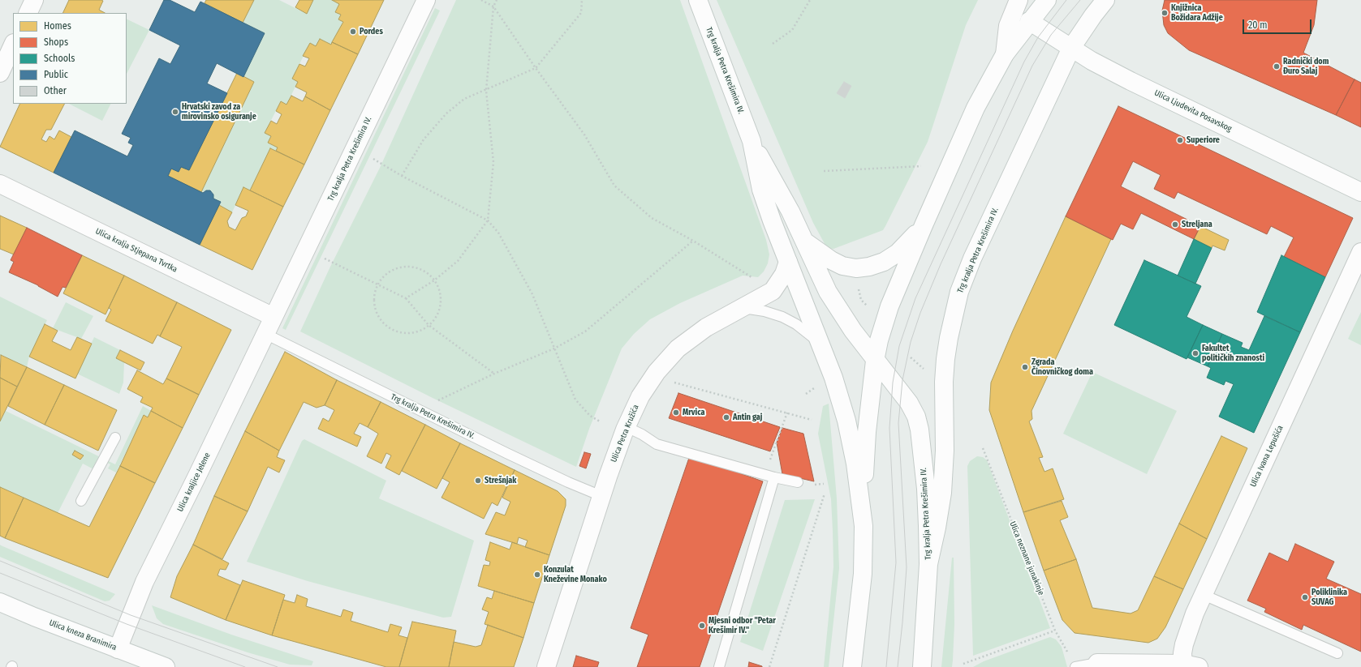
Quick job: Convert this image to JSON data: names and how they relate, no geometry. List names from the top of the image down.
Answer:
{
  "streets": {
    "street": [
      "Trg kralja Petra Krešimira IV.",
      "Ulica Ljudevita Posavskog",
      "Ulica kralja Stjepana Tvrtka",
      "Ulica Petra Kružića",
      "Ulica Ivana Lepušića",
      "Ulica kraljice Jelene",
      "Ulica kneza Branimira"
    ],
    "path": ["Ulica neznane junakinje"]
  },
  "crossings": [
    ["Trg kralja Petra Krešimira IV.", "Ulica Ljudevita Posavskog"],
    ["Trg kralja Petra Krešimira IV.", "Ulica kralja Stjepana Tvrtka"],
    ["Trg kralja Petra Krešimira IV.", "Ulica Petra Kružića"],
    ["Trg kralja Petra Krešimira IV.", "Ulica kraljice Jelene"],
    ["Ulica kralja Stjepana Tvrtka", "Ulica kraljice Jelene"],
    ["Ulica kraljice Jelene", "Ulica kneza Branimira"]
  ],
  "places": [
    "Knjižnica Božidara Adžije",
    "Pordes",
    "Radnički dom Đuro Salaj",
    "Hrvatski zavod za mirovinsko osiguranje",
    "Superiore",
    "Streljana",
    "Fakultet političkih znanosti",
    "Zgrada Činovničkog doma",
    "Mrvica",
    "Antin gaj",
    "Strešnjak",
    "Konzulat Kneževine Monako",
    "Poliklinika SUVAG",
    "Mjesni odbor \"Petar Krešimir IV.\""
  ],
  "legend": [
    "Homes",
    "Shops",
    "Schools",
    "Public",
    "Other"
  ],
  "scale_bar": "20 m"
}
